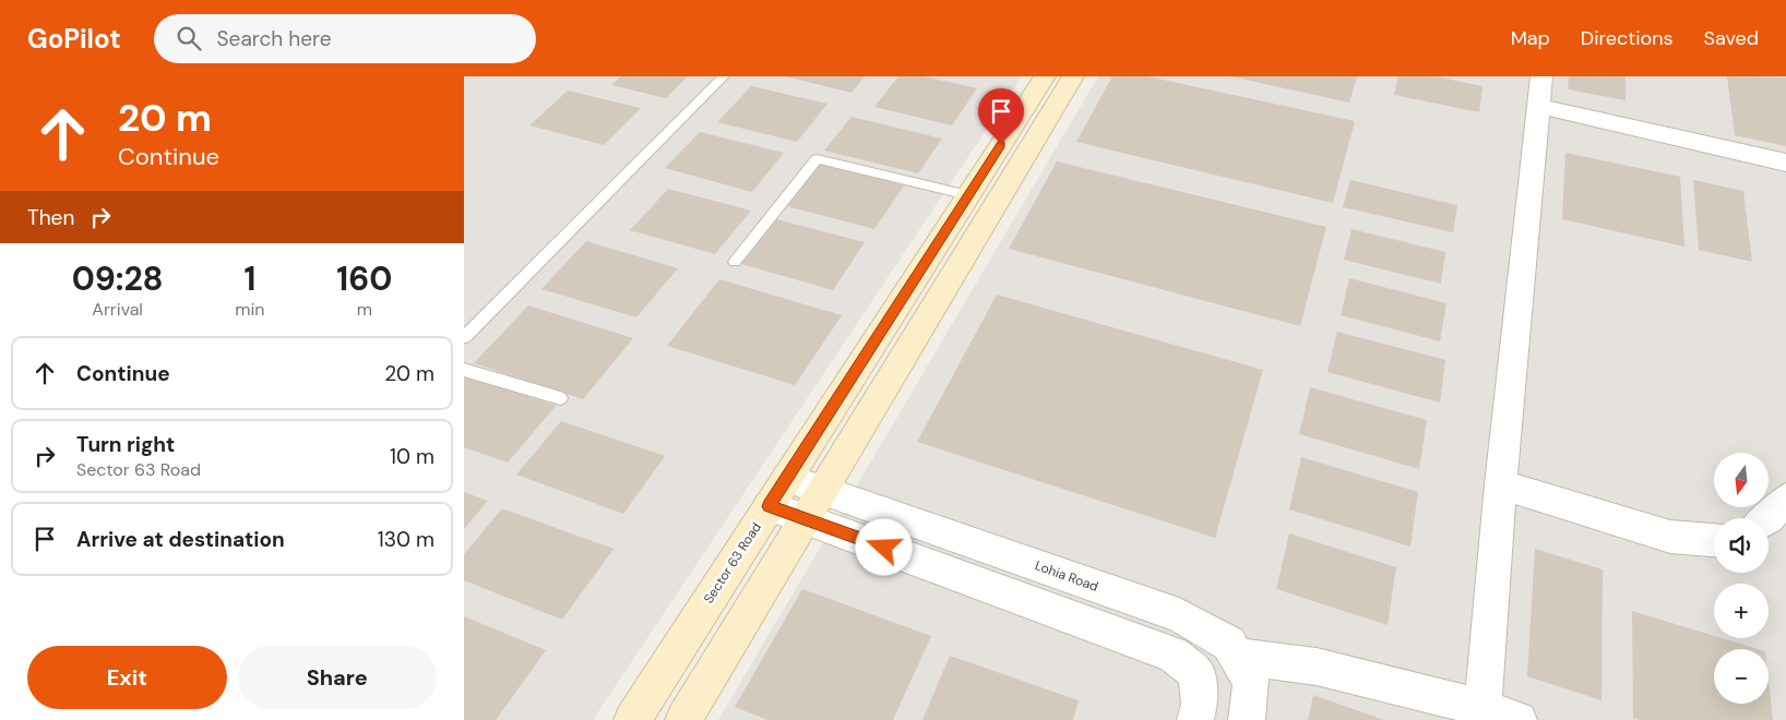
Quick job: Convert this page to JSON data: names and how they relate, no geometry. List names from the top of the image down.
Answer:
{
  "streets": {
    "street": ["Sector 63 Road", "Lohia Road"]
  },
  "north": "bottom",
  "page": {
    "header": "GoPilot",
    "search": "Search here",
    "nav": ["Map", "Directions", "Saved"],
    "turn": ["20 m", "Continue"],
    "then": "Then",
    "eta": [
      "09:28",
      "Arrival",
      "1",
      "min",
      "160",
      "m"
    ],
    "list": [
      {
        "name": "Continue",
        "value": "20 m"
      },
      {
        "name": "Turn right",
        "note": "Sector 63 Road",
        "value": "10 m"
      },
      {
        "name": "Arrive at destination",
        "value": "130 m"
      }
    ],
    "map_buttons": ["+", "−"],
    "buttons": ["Exit", "Share"]
  }
}
